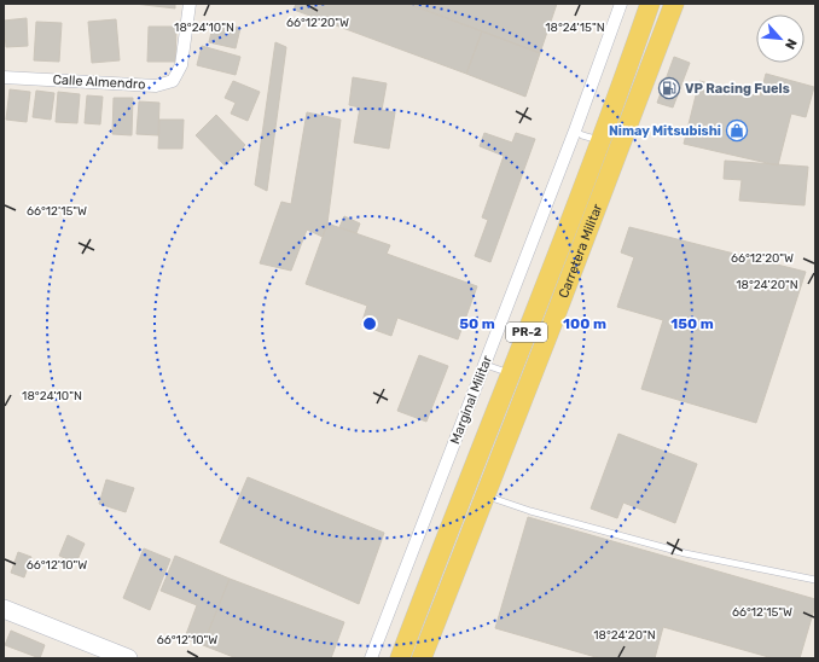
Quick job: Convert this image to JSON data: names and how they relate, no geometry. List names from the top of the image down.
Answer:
{
  "streets": {
    "main road": ["Carretera Militar", "PR-2"],
    "street": ["Calle Almendro", "Marginal Militar"]
  },
  "places": {
    "fuel station": ["VP Racing Fuels"],
    "shop": ["Nimay Mitsubishi"]
  },
  "north": "bottom right",
  "coordinates": [
    "66°12'20\"W",
    "18°24'10\"N",
    "18°24'15\"N",
    "66°12'15\"W",
    "18°24'20\"N",
    "66°12'10\"W"
  ],
  "rings": ["50 m", "100 m", "150 m"]
}
